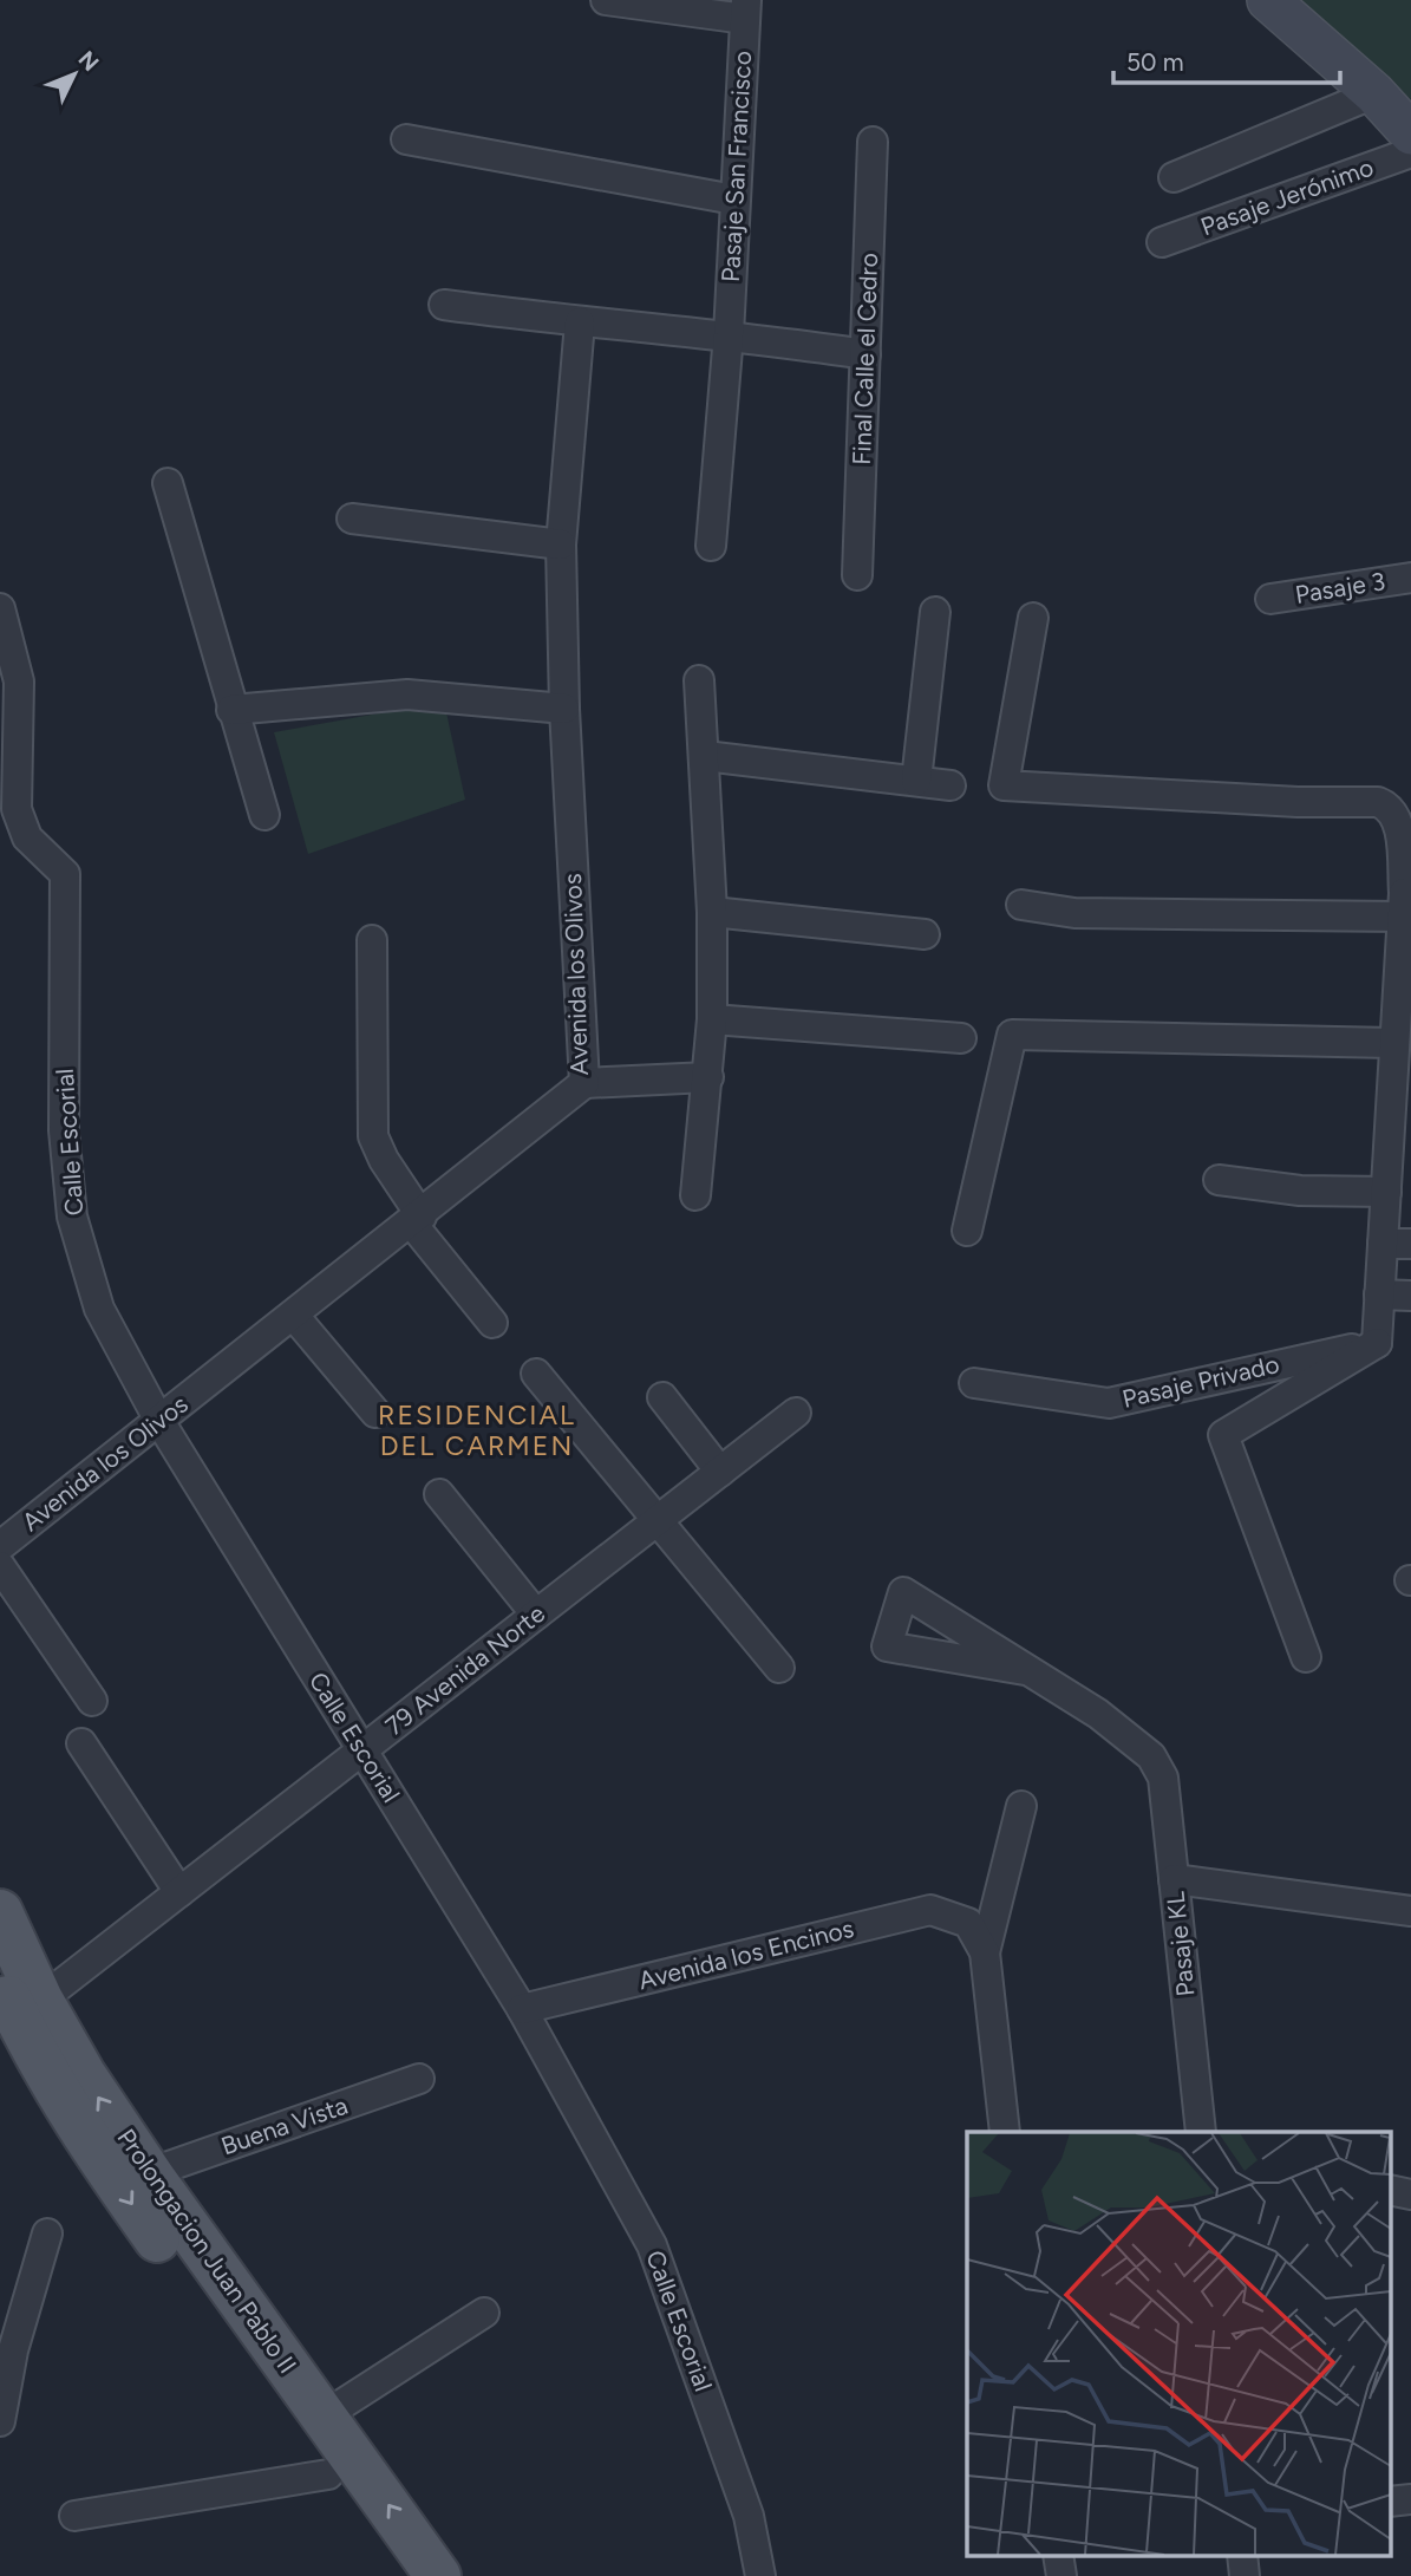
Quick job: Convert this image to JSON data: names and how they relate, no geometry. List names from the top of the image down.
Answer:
{
  "streets": {
    "main road": ["Prolongacion Juan Pablo II"],
    "street": [
      "Pasaje San Francisco",
      "Pasaje Jerónimo",
      "Final Calle el Cedro",
      "Pasaje 3",
      "Avenida los Olivos",
      "Calle Escorial",
      "Pasaje Privado",
      "79 Avenida Norte",
      "Pasaje KL",
      "Avenida los Encinos",
      "Buena Vista"
    ]
  },
  "crossings": [
    ["Avenida los Olivos", "Calle Escorial"],
    ["Calle Escorial", "79 Avenida Norte"],
    ["Calle Escorial", "Avenida los Encinos"],
    ["79 Avenida Norte", "Prolongacion Juan Pablo II"],
    ["Buena Vista", "Prolongacion Juan Pablo II"]
  ],
  "districts": ["RESIDENCIAL DEL CARMEN"],
  "scale_bar": "50 m",
  "north": "top right"
}
